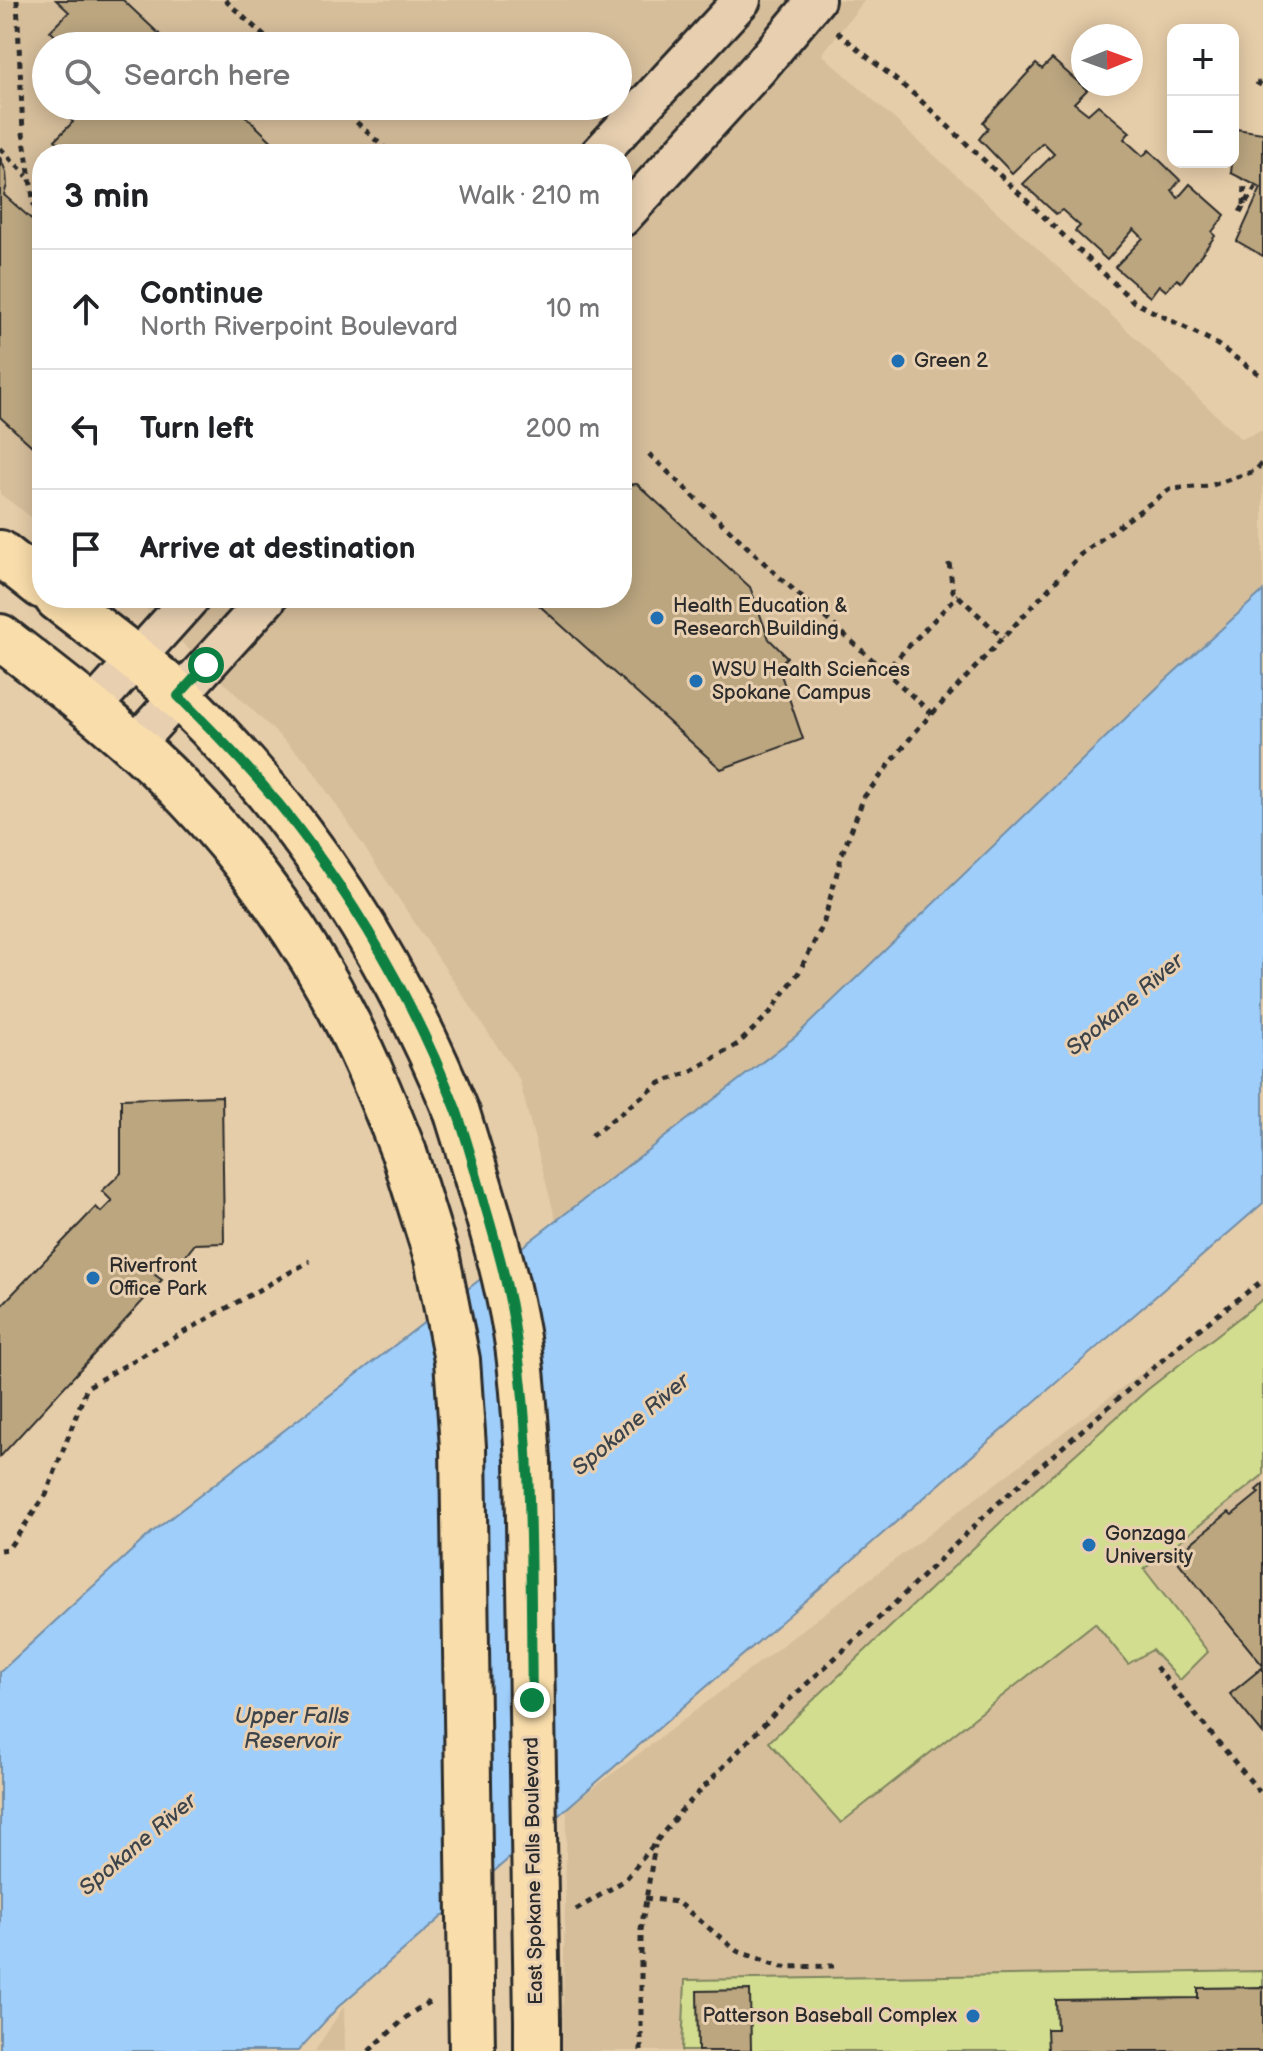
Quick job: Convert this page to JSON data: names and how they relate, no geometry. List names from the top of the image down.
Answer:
{
  "streets": {
    "main road": ["East Spokane Falls Boulevard"]
  },
  "water": ["Spokane River", "Upper Falls Reservoir"],
  "places": [
    "Green 2",
    "Health Education & Research Building",
    "WSU Health Sciences Spokane Campus",
    "Riverfront Office Park",
    "Gonzaga University",
    "Patterson Baseball Complex"
  ],
  "north": "right",
  "page": {
    "map_buttons": ["+", "−"],
    "search": "Search here",
    "heading": ["3 min", "Walk · 210 m"],
    "list": [
      ["Continue", "North Riverpoint Boulevard", "10 m"],
      ["Turn left", "200 m"],
      "Arrive at destination"
    ]
  }
}
